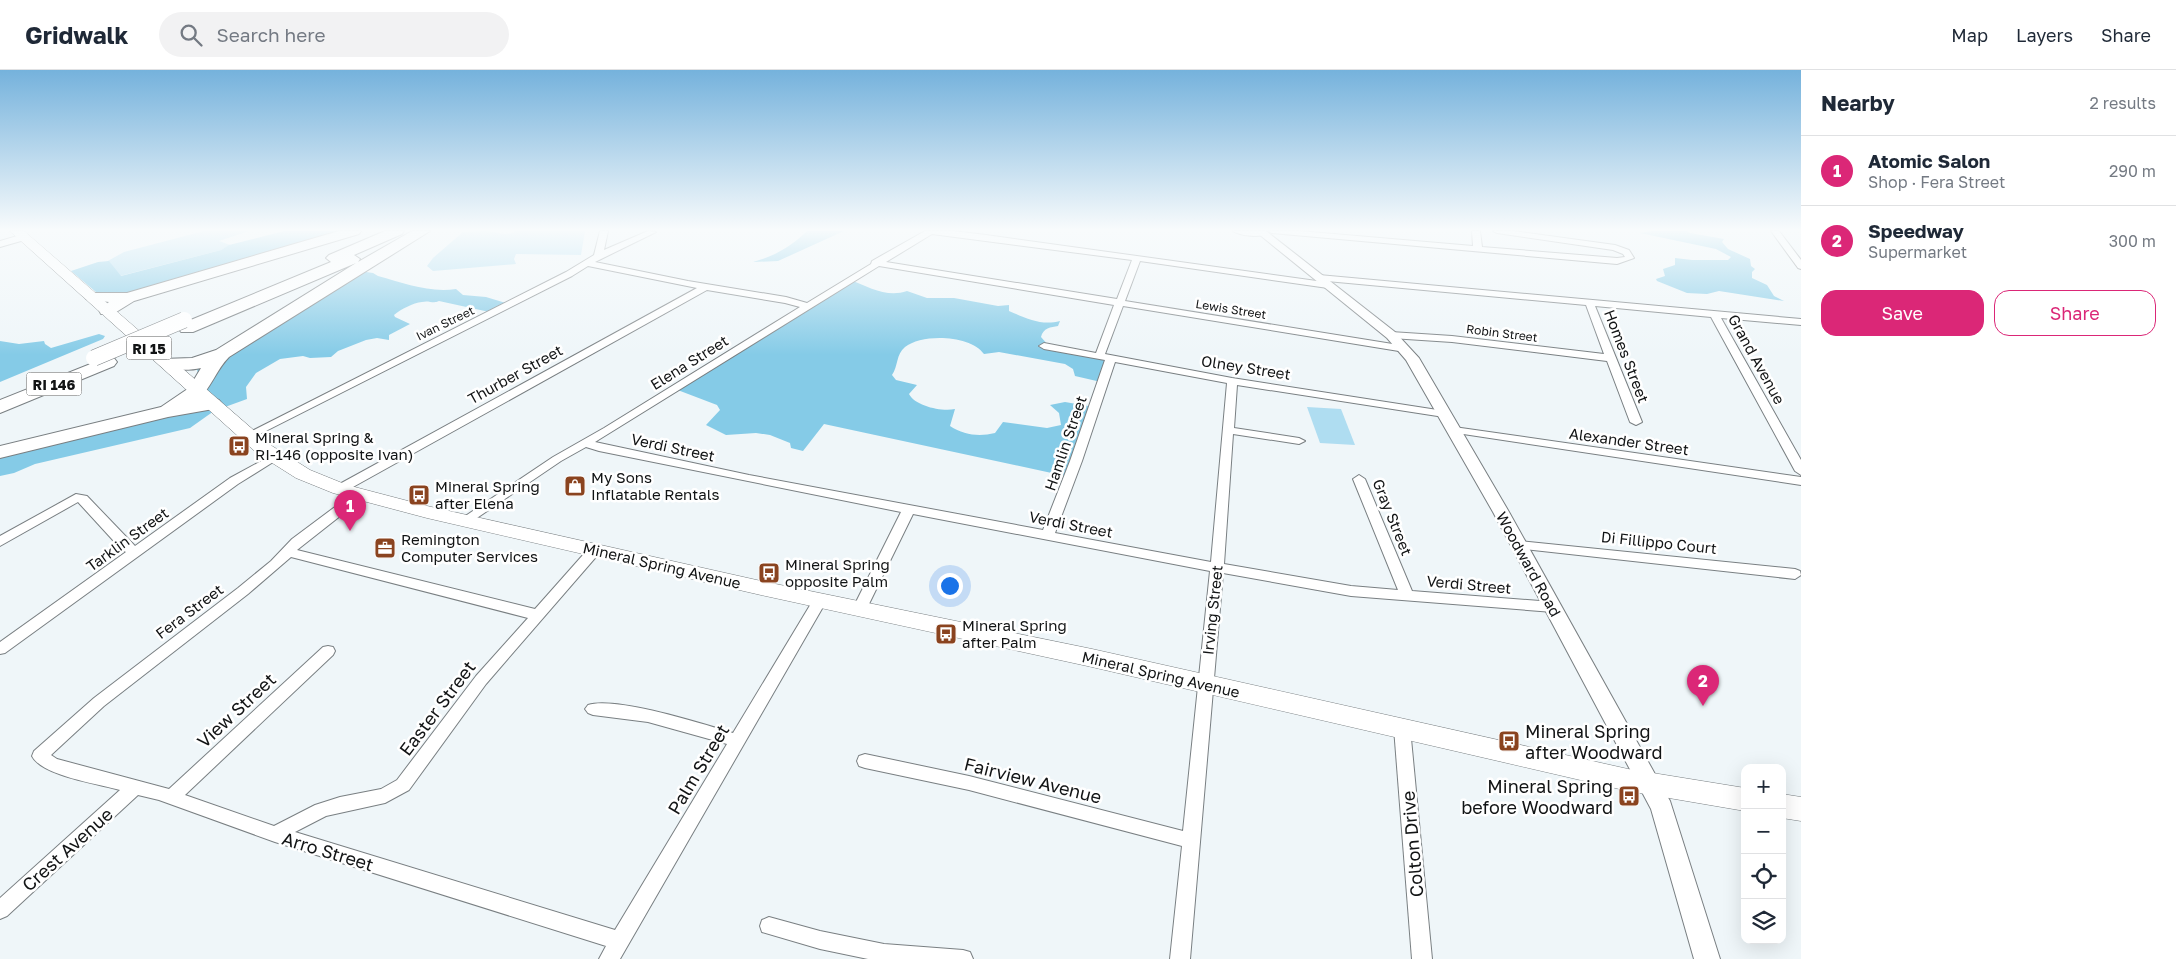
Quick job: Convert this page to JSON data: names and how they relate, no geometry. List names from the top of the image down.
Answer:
{
  "streets": {
    "highway": ["RI 146"],
    "main road": ["RI 15", "Mineral Spring Avenue"],
    "street": [
      "Lewis Street",
      "Ivan Street",
      "Robin Street",
      "Homes Street",
      "Grand Avenue",
      "Elena Street",
      "Olney Street",
      "Thurber Street",
      "Alexander Street",
      "Hamlin Street",
      "Verdi Street",
      "Gray Street",
      "Tarklin Street",
      "Di Fillippo Court",
      "Woodward Road",
      "Irving Street",
      "Fera Street",
      "Easter Street",
      "View Street",
      "Palm Street",
      "Fairview Avenue",
      "Colton Drive",
      "Crest Avenue",
      "Arro Street"
    ]
  },
  "crossings": [
    ["Lewis Street", "Woodward Road"],
    ["Ivan Street", "Mineral Spring Avenue"],
    ["Robin Street", "Homes Street"],
    ["Robin Street", "Woodward Road"],
    ["Elena Street", "Verdi Street"],
    ["Elena Street", "Mineral Spring Avenue"],
    ["Olney Street", "Hamlin Street"],
    ["Olney Street", "Woodward Road"],
    ["Olney Street", "Irving Street"],
    ["Thurber Street", "Mineral Spring Avenue"],
    ["Thurber Street", "Fera Street"],
    ["Alexander Street", "Woodward Road"],
    ["Hamlin Street", "Verdi Street"],
    ["Verdi Street", "Gray Street"],
    ["Verdi Street", "Woodward Road"],
    ["Verdi Street", "Irving Street"],
    ["Tarklin Street", "Mineral Spring Avenue"],
    ["Di Fillippo Court", "Woodward Road"],
    ["Woodward Road", "Mineral Spring Avenue"],
    ["Mineral Spring Avenue", "Irving Street"],
    ["Mineral Spring Avenue", "Fera Street"],
    ["Mineral Spring Avenue", "Easter Street"],
    ["Mineral Spring Avenue", "Palm Street"],
    ["Mineral Spring Avenue", "Colton Drive"],
    ["Irving Street", "Fairview Avenue"],
    ["Fera Street", "Arro Street"],
    ["Easter Street", "Arro Street"],
    ["View Street", "Arro Street"],
    ["Palm Street", "Arro Street"],
    ["Crest Avenue", "Arro Street"]
  ],
  "places": {
    "bus stop": [
      "Mineral Spring & RI-146 (opposite Ivan)",
      "Mineral Spring after Elena",
      "Mineral Spring opposite Palm",
      "Mineral Spring after Palm",
      "Mineral Spring after Woodward",
      "Mineral Spring before Woodward"
    ],
    "shop": ["My Sons Inflatable Rentals"],
    "office": ["Remington Computer Services"]
  },
  "page": {
    "header": "Gridwalk",
    "search": "Search here",
    "nav": ["Map", "Layers", "Share"],
    "heading": ["Nearby", "2 results"],
    "list": [
      {
        "mark": "1",
        "name": "Atomic Salon",
        "note": "Shop · Fera Street",
        "value": "290 m"
      },
      {
        "mark": "2",
        "name": "Speedway",
        "note": "Supermarket",
        "value": "300 m"
      }
    ],
    "buttons": ["Save", "Share"],
    "pins": ["1", "2"],
    "map_buttons": ["+", "−"]
  }
}
